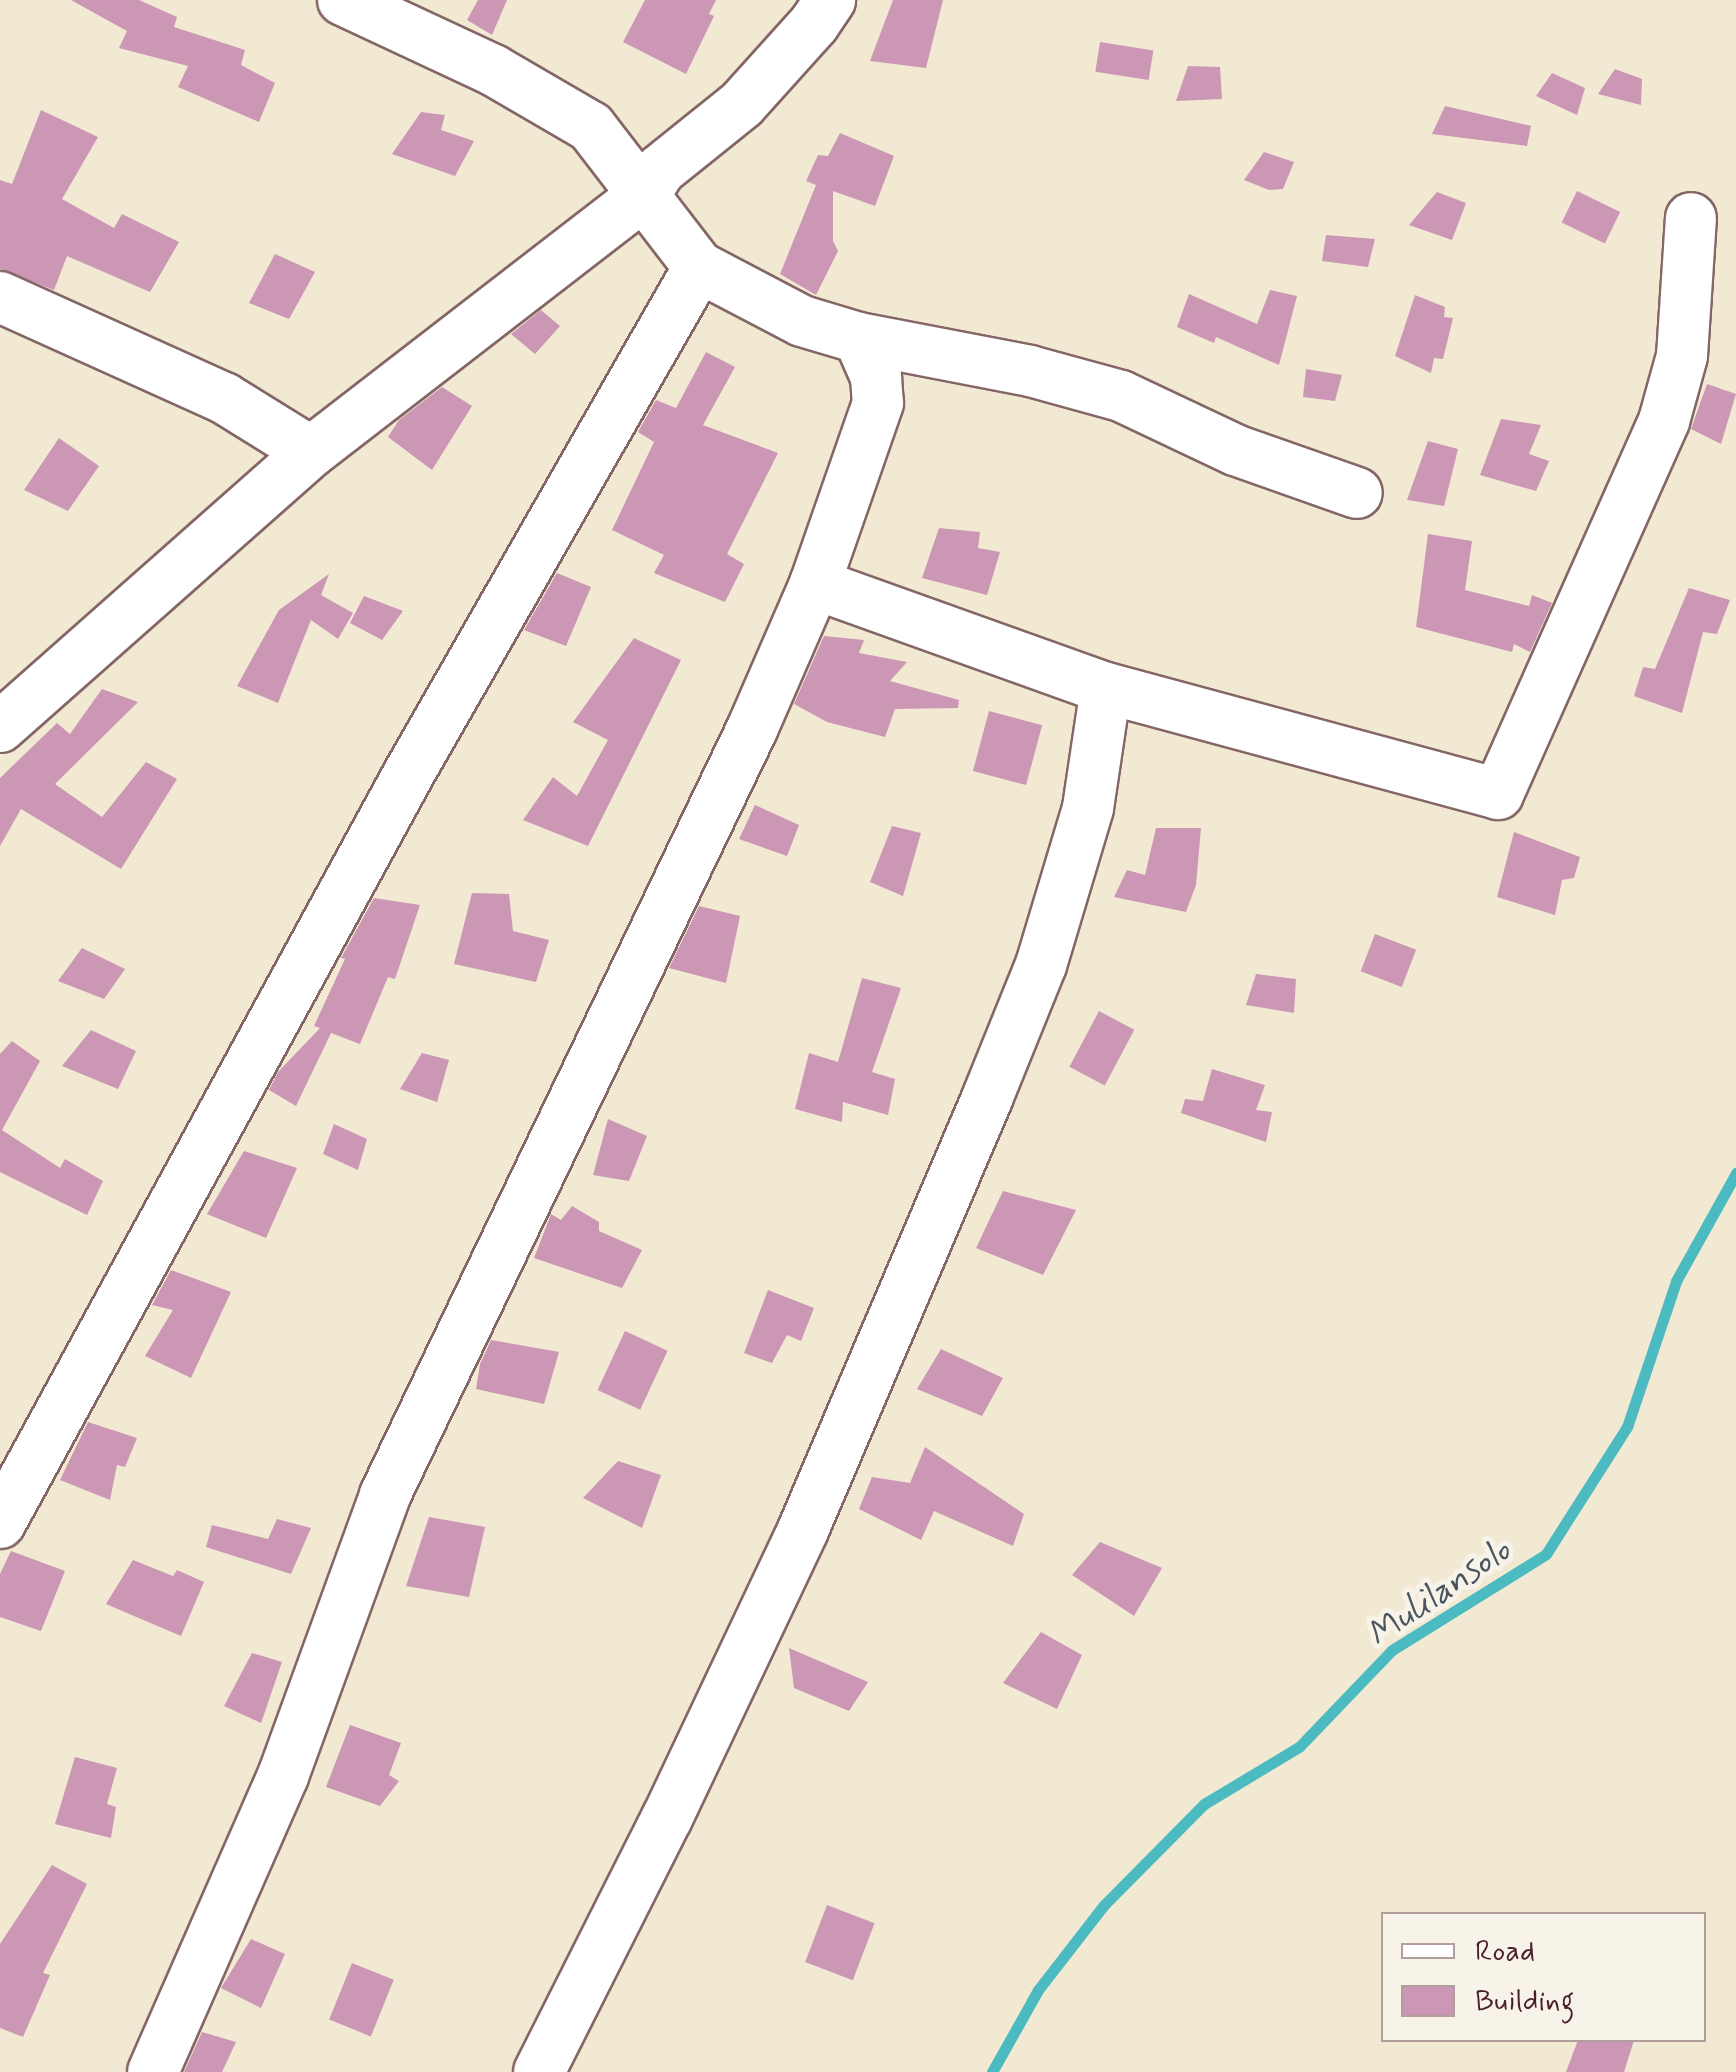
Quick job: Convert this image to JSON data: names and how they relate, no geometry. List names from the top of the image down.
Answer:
{
  "water": ["Mulilansolo"],
  "legend": ["Road", "Building"]
}
